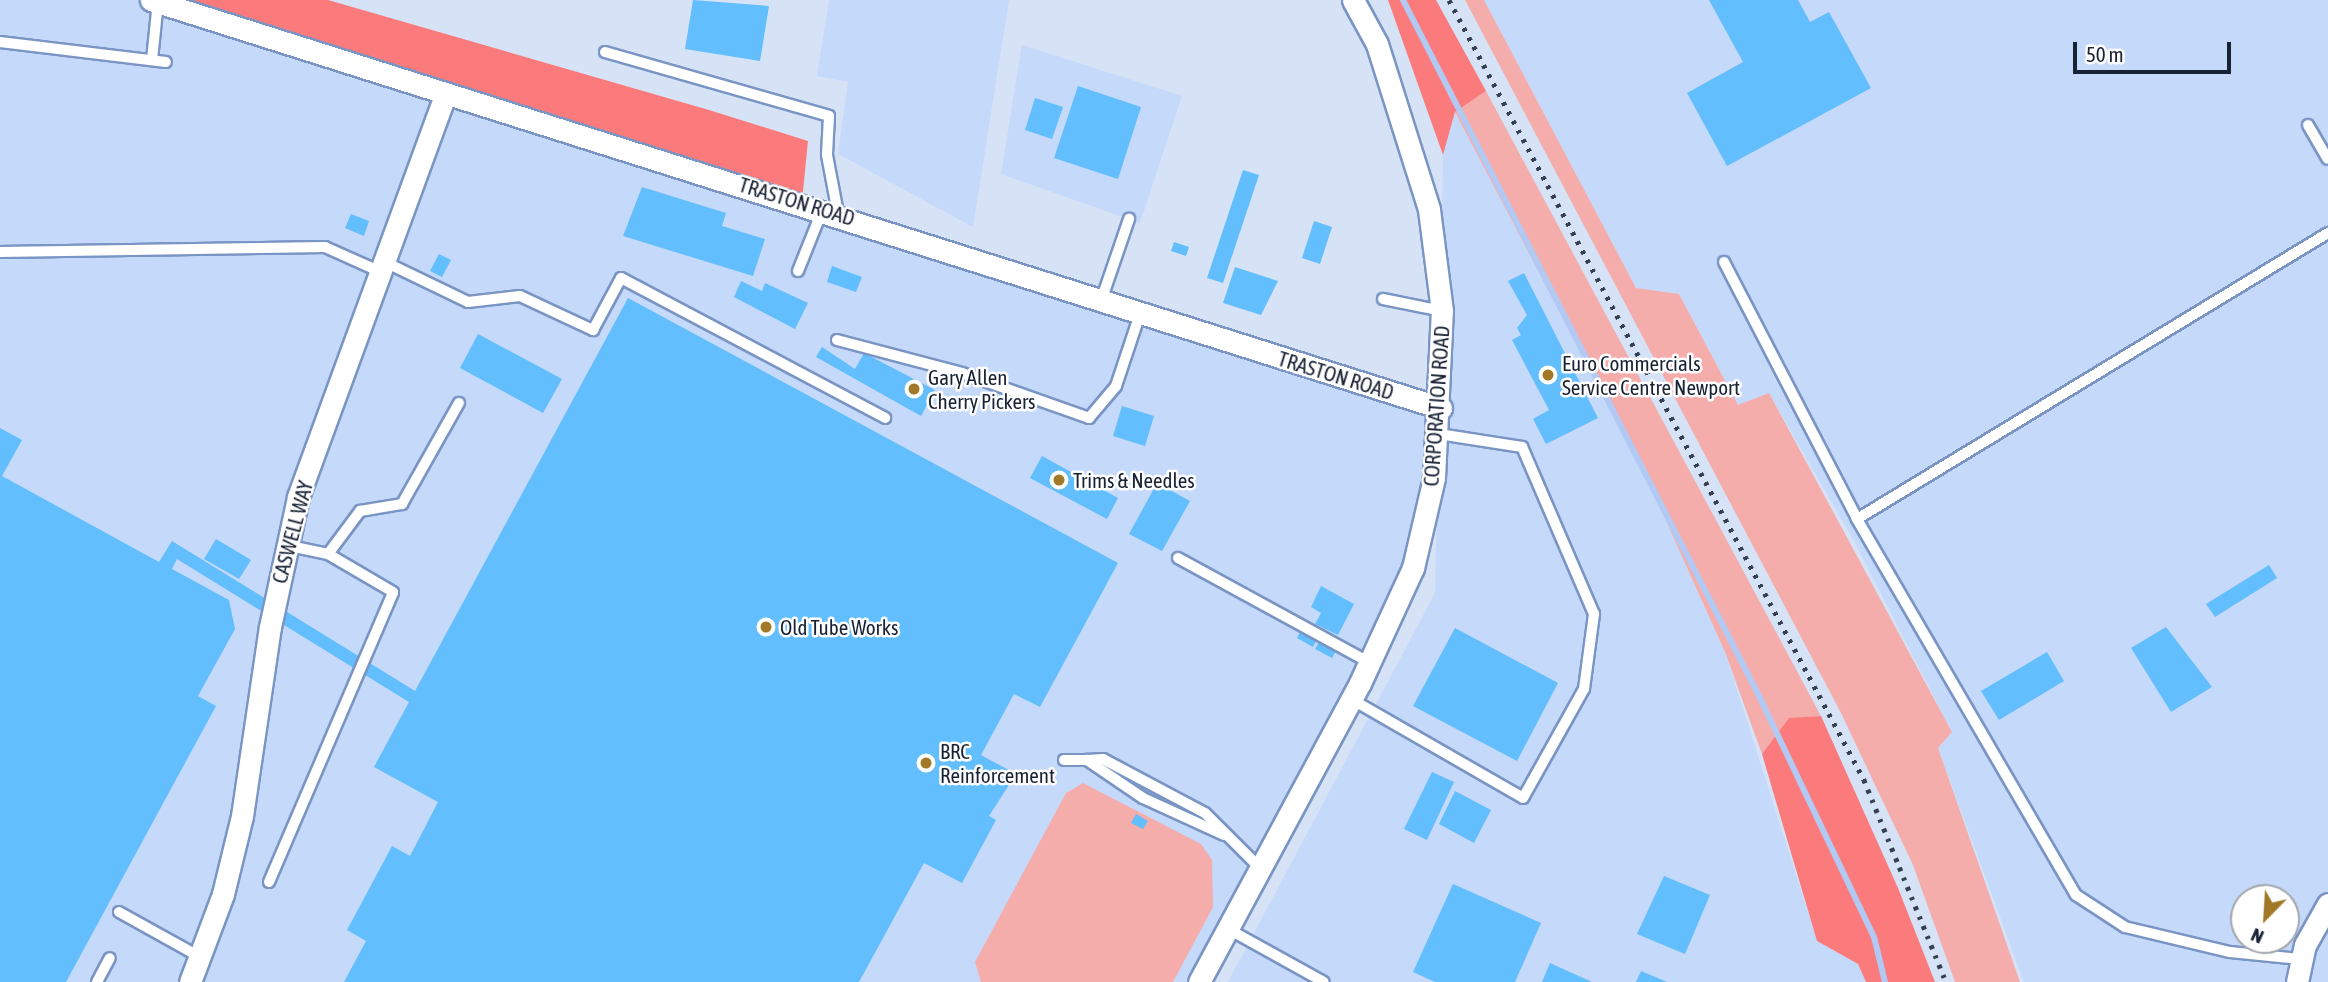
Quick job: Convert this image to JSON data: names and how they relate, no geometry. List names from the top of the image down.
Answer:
{
  "streets": {
    "street": ["TRASTON ROAD", "CORPORATION ROAD", "CASWELL WAY"]
  },
  "crossings": [
    ["TRASTON ROAD", "CORPORATION ROAD"],
    ["TRASTON ROAD", "CASWELL WAY"]
  ],
  "places": [
    "Euro Commercials Service Centre Newport",
    "Gary Allen Cherry Pickers",
    "Trims & Needles",
    "Old Tube Works",
    "BRC Reinforcement"
  ],
  "scale_bar": "50 m",
  "north": "bottom left"
}
